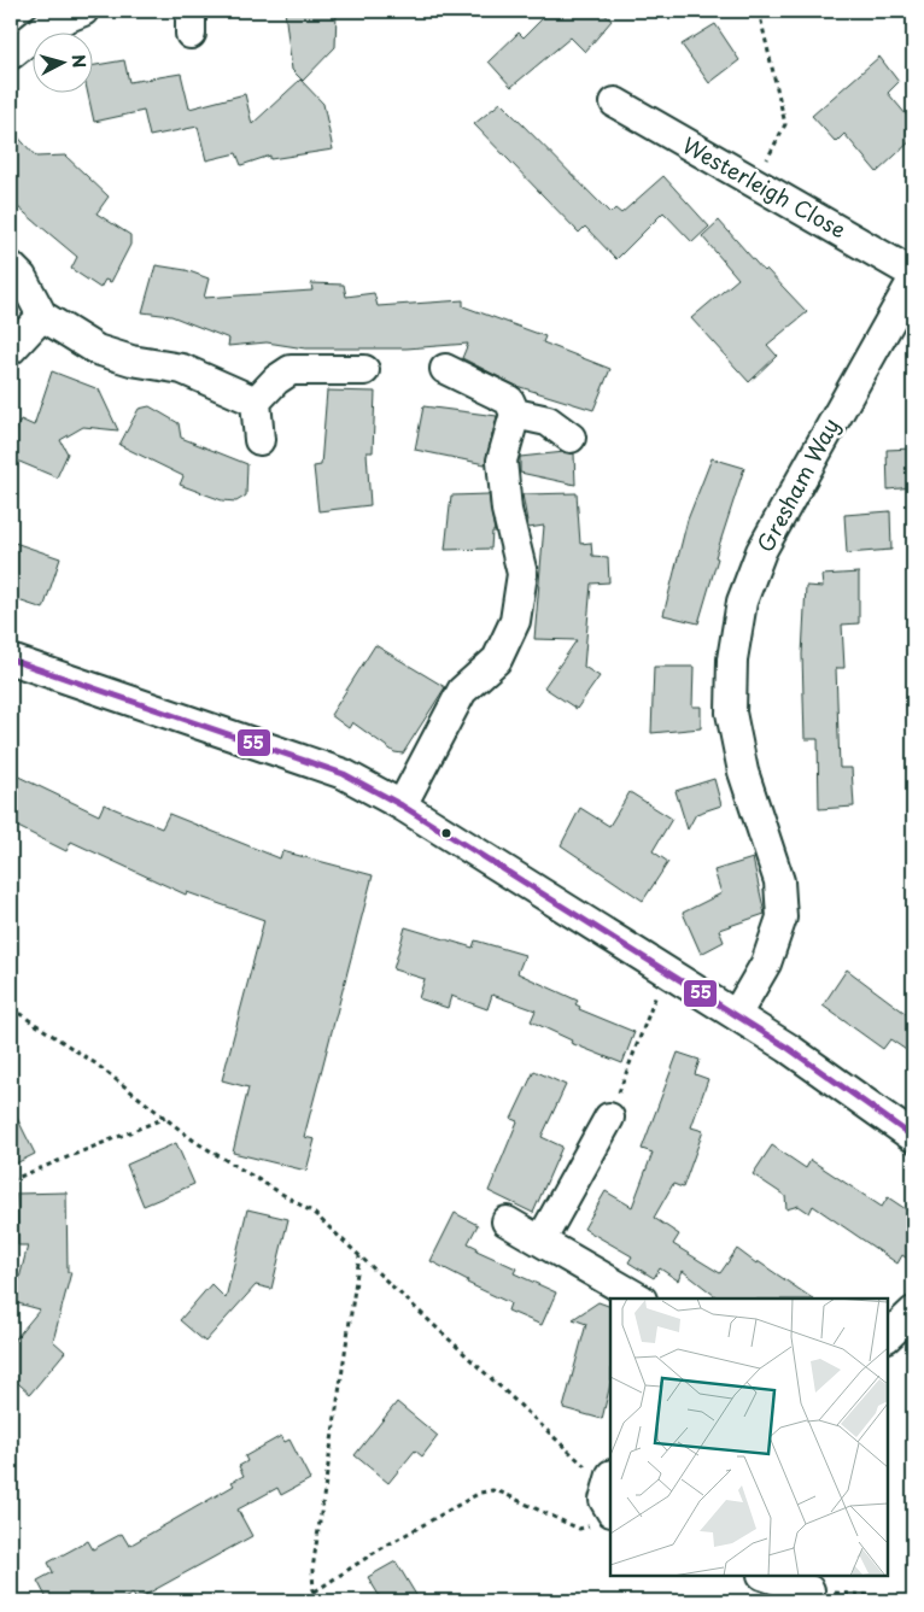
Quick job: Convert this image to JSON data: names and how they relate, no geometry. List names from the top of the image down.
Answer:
{
  "streets": {
    "street": ["Westerleigh Close", "Gresham Way"]
  },
  "lines": ["transit line 55"],
  "north": "right"
}
